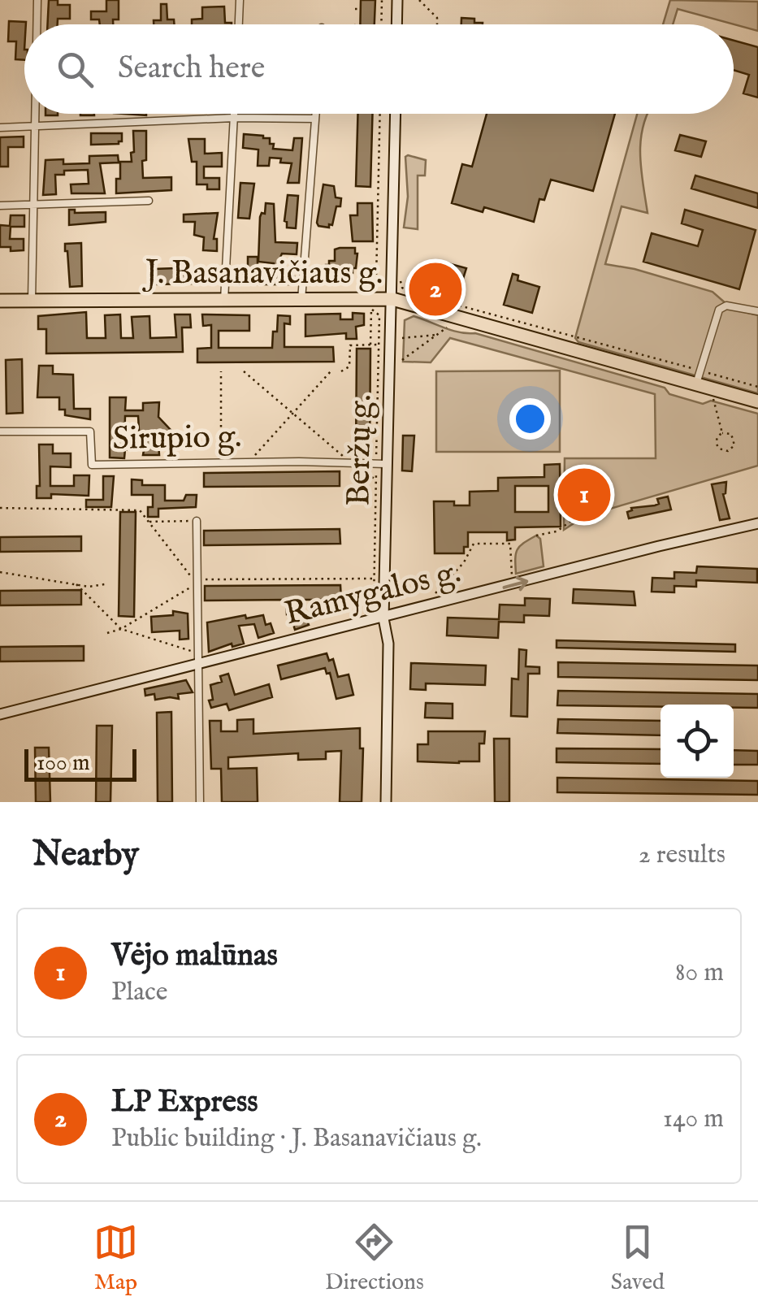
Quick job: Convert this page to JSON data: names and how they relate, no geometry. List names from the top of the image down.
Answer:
{
  "streets": {
    "highway": ["J. Basanavičiaus g."],
    "main road": ["Beržų g.", "Ramygalos g."],
    "street": ["Sirupio g."]
  },
  "crossings": [
    ["J. Basanavičiaus g.", "Beržų g."],
    ["Sirupio g.", "Beržų g."],
    ["Beržų g.", "Ramygalos g."]
  ],
  "scale_bar": "100 m",
  "page": {
    "search": "Search here",
    "pins": ["2", "1"],
    "scale": "100 m",
    "heading": ["Nearby", "2 results"],
    "list": [
      {
        "mark": "1",
        "name": "Vėjo malūnas",
        "note": "Place",
        "value": "80 m"
      },
      {
        "mark": "2",
        "name": "LP Express",
        "note": "Public building · J. Basanavičiaus g.",
        "value": "140 m"
      }
    ],
    "nav": ["Map", "Directions", "Saved"]
  }
}
